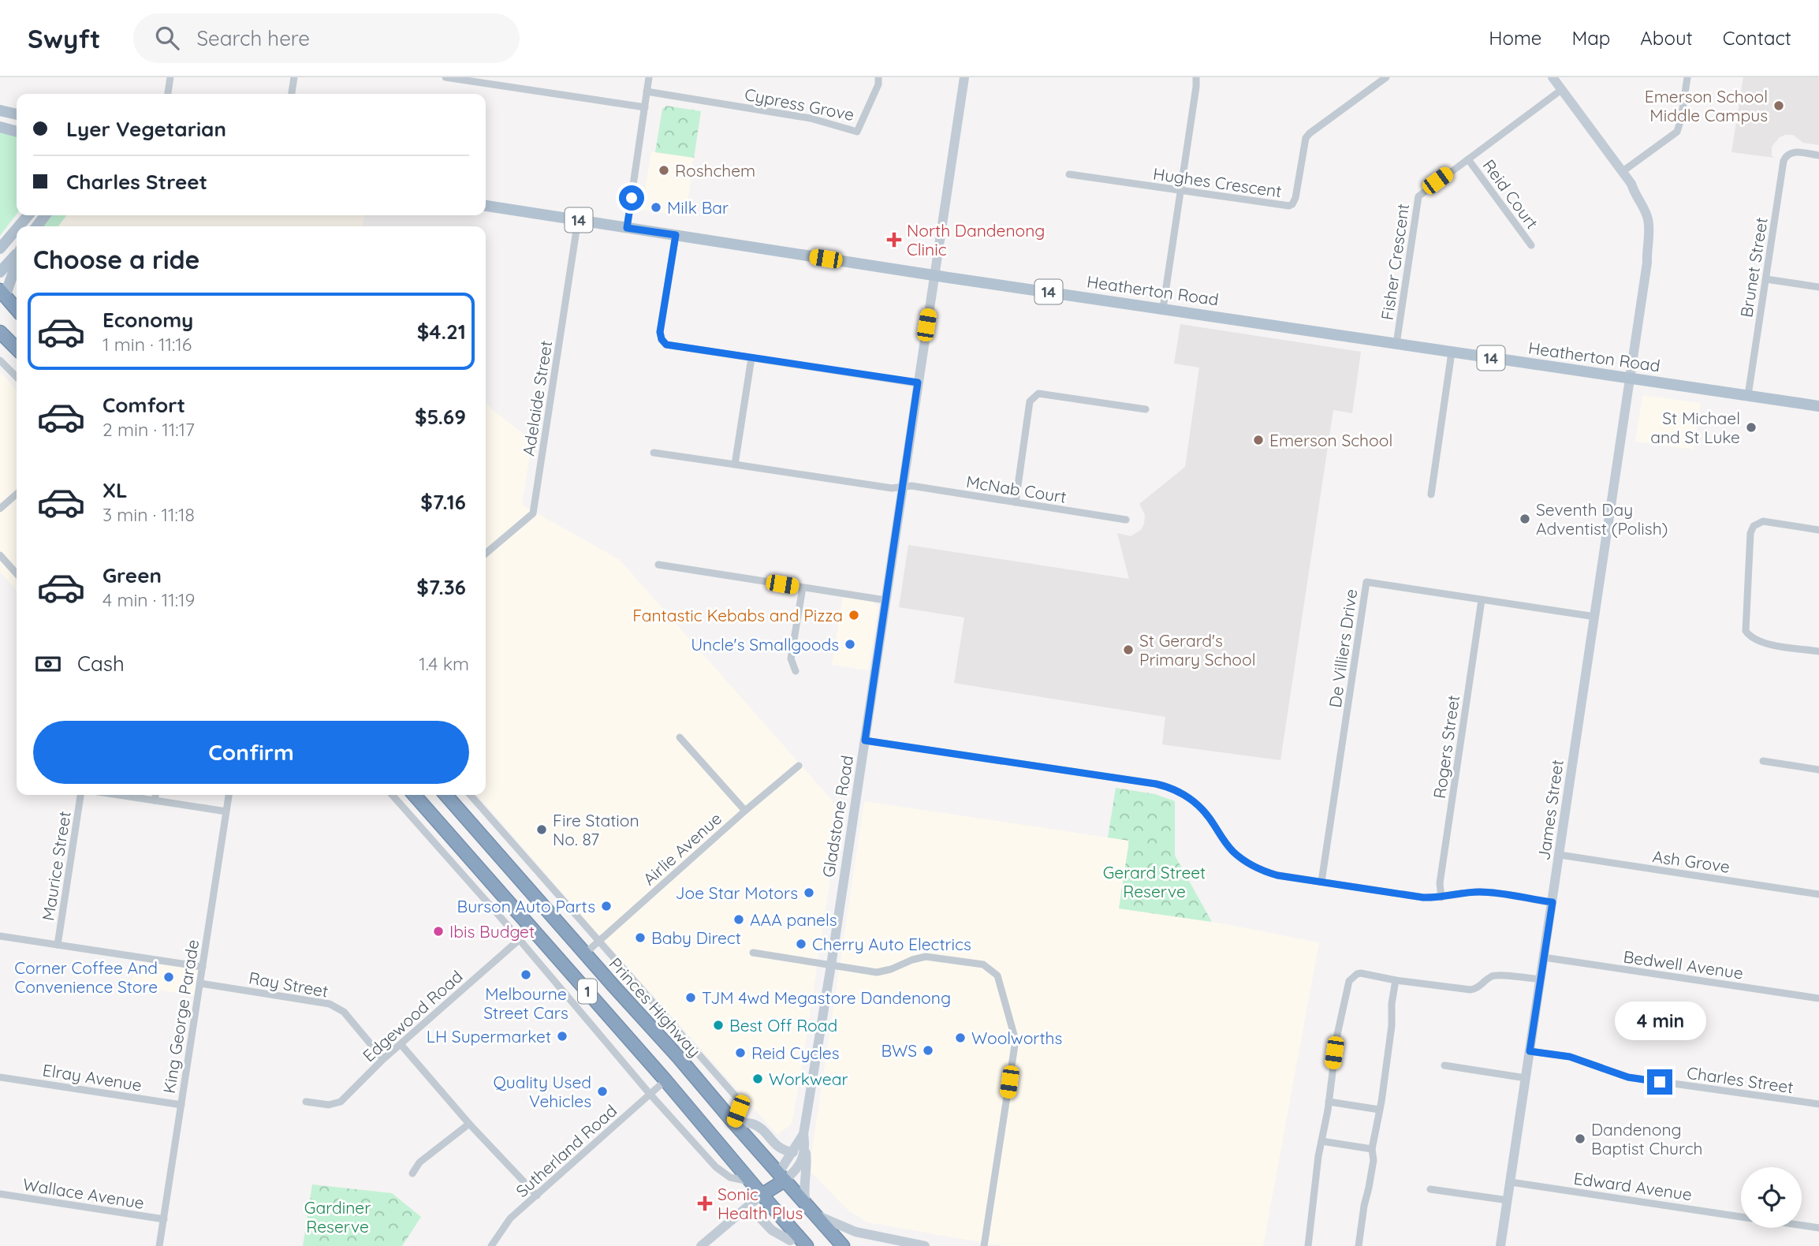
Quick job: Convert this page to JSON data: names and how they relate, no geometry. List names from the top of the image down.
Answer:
{
  "streets": {
    "highway": ["1", "Princes Highway"],
    "main road": [
      "14",
      "Heatherton Road",
      "James Street",
      "Gladstone Road"
    ],
    "street": [
      "Cypress Grove",
      "Hughes Crescent",
      "Reid Court",
      "Fisher Crescent",
      "Brunet Street",
      "Adelaide Street",
      "McNab Court",
      "De Villiers Drive",
      "Rogers Street",
      "Airlie Avenue",
      "Ash Grove",
      "Maurice Street",
      "Bedwell Avenue",
      "Ray Street",
      "Edgewood Road",
      "King George Parade",
      "Elray Avenue",
      "Charles Street",
      "Sutherland Road",
      "Edward Avenue",
      "Wallace Avenue"
    ]
  },
  "crossings": [
    ["Reid Court", "Fisher Crescent"],
    ["Fisher Crescent", "Heatherton Road"],
    ["Fisher Crescent", "James Street"],
    ["Brunet Street", "Heatherton Road"],
    ["Heatherton Road", "Adelaide Street"],
    ["Heatherton Road", "James Street"],
    ["Heatherton Road", "Gladstone Road"],
    ["McNab Court", "Gladstone Road"],
    ["De Villiers Drive", "Rogers Street"],
    ["De Villiers Drive", "James Street"],
    ["James Street", "Ash Grove"],
    ["James Street", "Bedwell Avenue"],
    ["James Street", "Charles Street"],
    ["James Street", "Edward Avenue"],
    ["Gladstone Road", "Princes Highway"],
    ["Airlie Avenue", "Princes Highway"],
    ["Ray Street", "Edgewood Road"],
    ["Ray Street", "King George Parade"],
    ["1", "Edgewood Road"],
    ["1", "Sutherland Road"],
    ["King George Parade", "Elray Avenue"],
    ["King George Parade", "Wallace Avenue"]
  ],
  "parks": ["Gerard Street Reserve", "Gardiner Reserve"],
  "places": {
    "other": [
      "Emerson School Middle Campus",
      "Roshchem",
      "Milk Bar",
      "St Michael and St Luke",
      "Emerson School",
      "Seventh Day Adventist (Polish)",
      "Fantastic Kebabs and Pizza",
      "Uncle's Smallgoods",
      "St Gerard's Primary School",
      "Fire Station No. 87",
      "Joe Star Motors",
      "Burson Auto Parts",
      "AAA panels",
      "Ibis Budget",
      "Baby Direct",
      "Cherry Auto Electrics",
      "Melbourne Street Cars",
      "Corner Coffee And Convenience Store",
      "TJM 4wd Megastore Dandenong",
      "Best Off Road",
      "LH Supermarket",
      "Woolworths",
      "BWS",
      "Reid Cycles",
      "Workwear",
      "Quality Used Vehicles",
      "Dandenong Baptist Church"
    ],
    "health": ["North Dandenong Clinic", "Sonic Health Plus"]
  },
  "page": {
    "header": "Swyft",
    "search": "Search here",
    "nav": [
      "Home",
      "Map",
      "About",
      "Contact"
    ],
    "banner": ["Lyer Vegetarian", "Charles Street"],
    "heading": "Choose a ride",
    "list": [
      {
        "name": "Economy",
        "note": "1 min · 11:16",
        "value": "$4.21"
      },
      {
        "name": "Comfort",
        "note": "2 min · 11:17",
        "value": "$5.69"
      },
      {
        "name": "XL",
        "note": "3 min · 11:18",
        "value": "$7.16"
      },
      {
        "name": "Green",
        "note": "4 min · 11:19",
        "value": "$7.36"
      }
    ],
    "pay": ["Cash", "1.4 km"],
    "buttons": "Confirm",
    "bubble": "4 min"
  }
}
